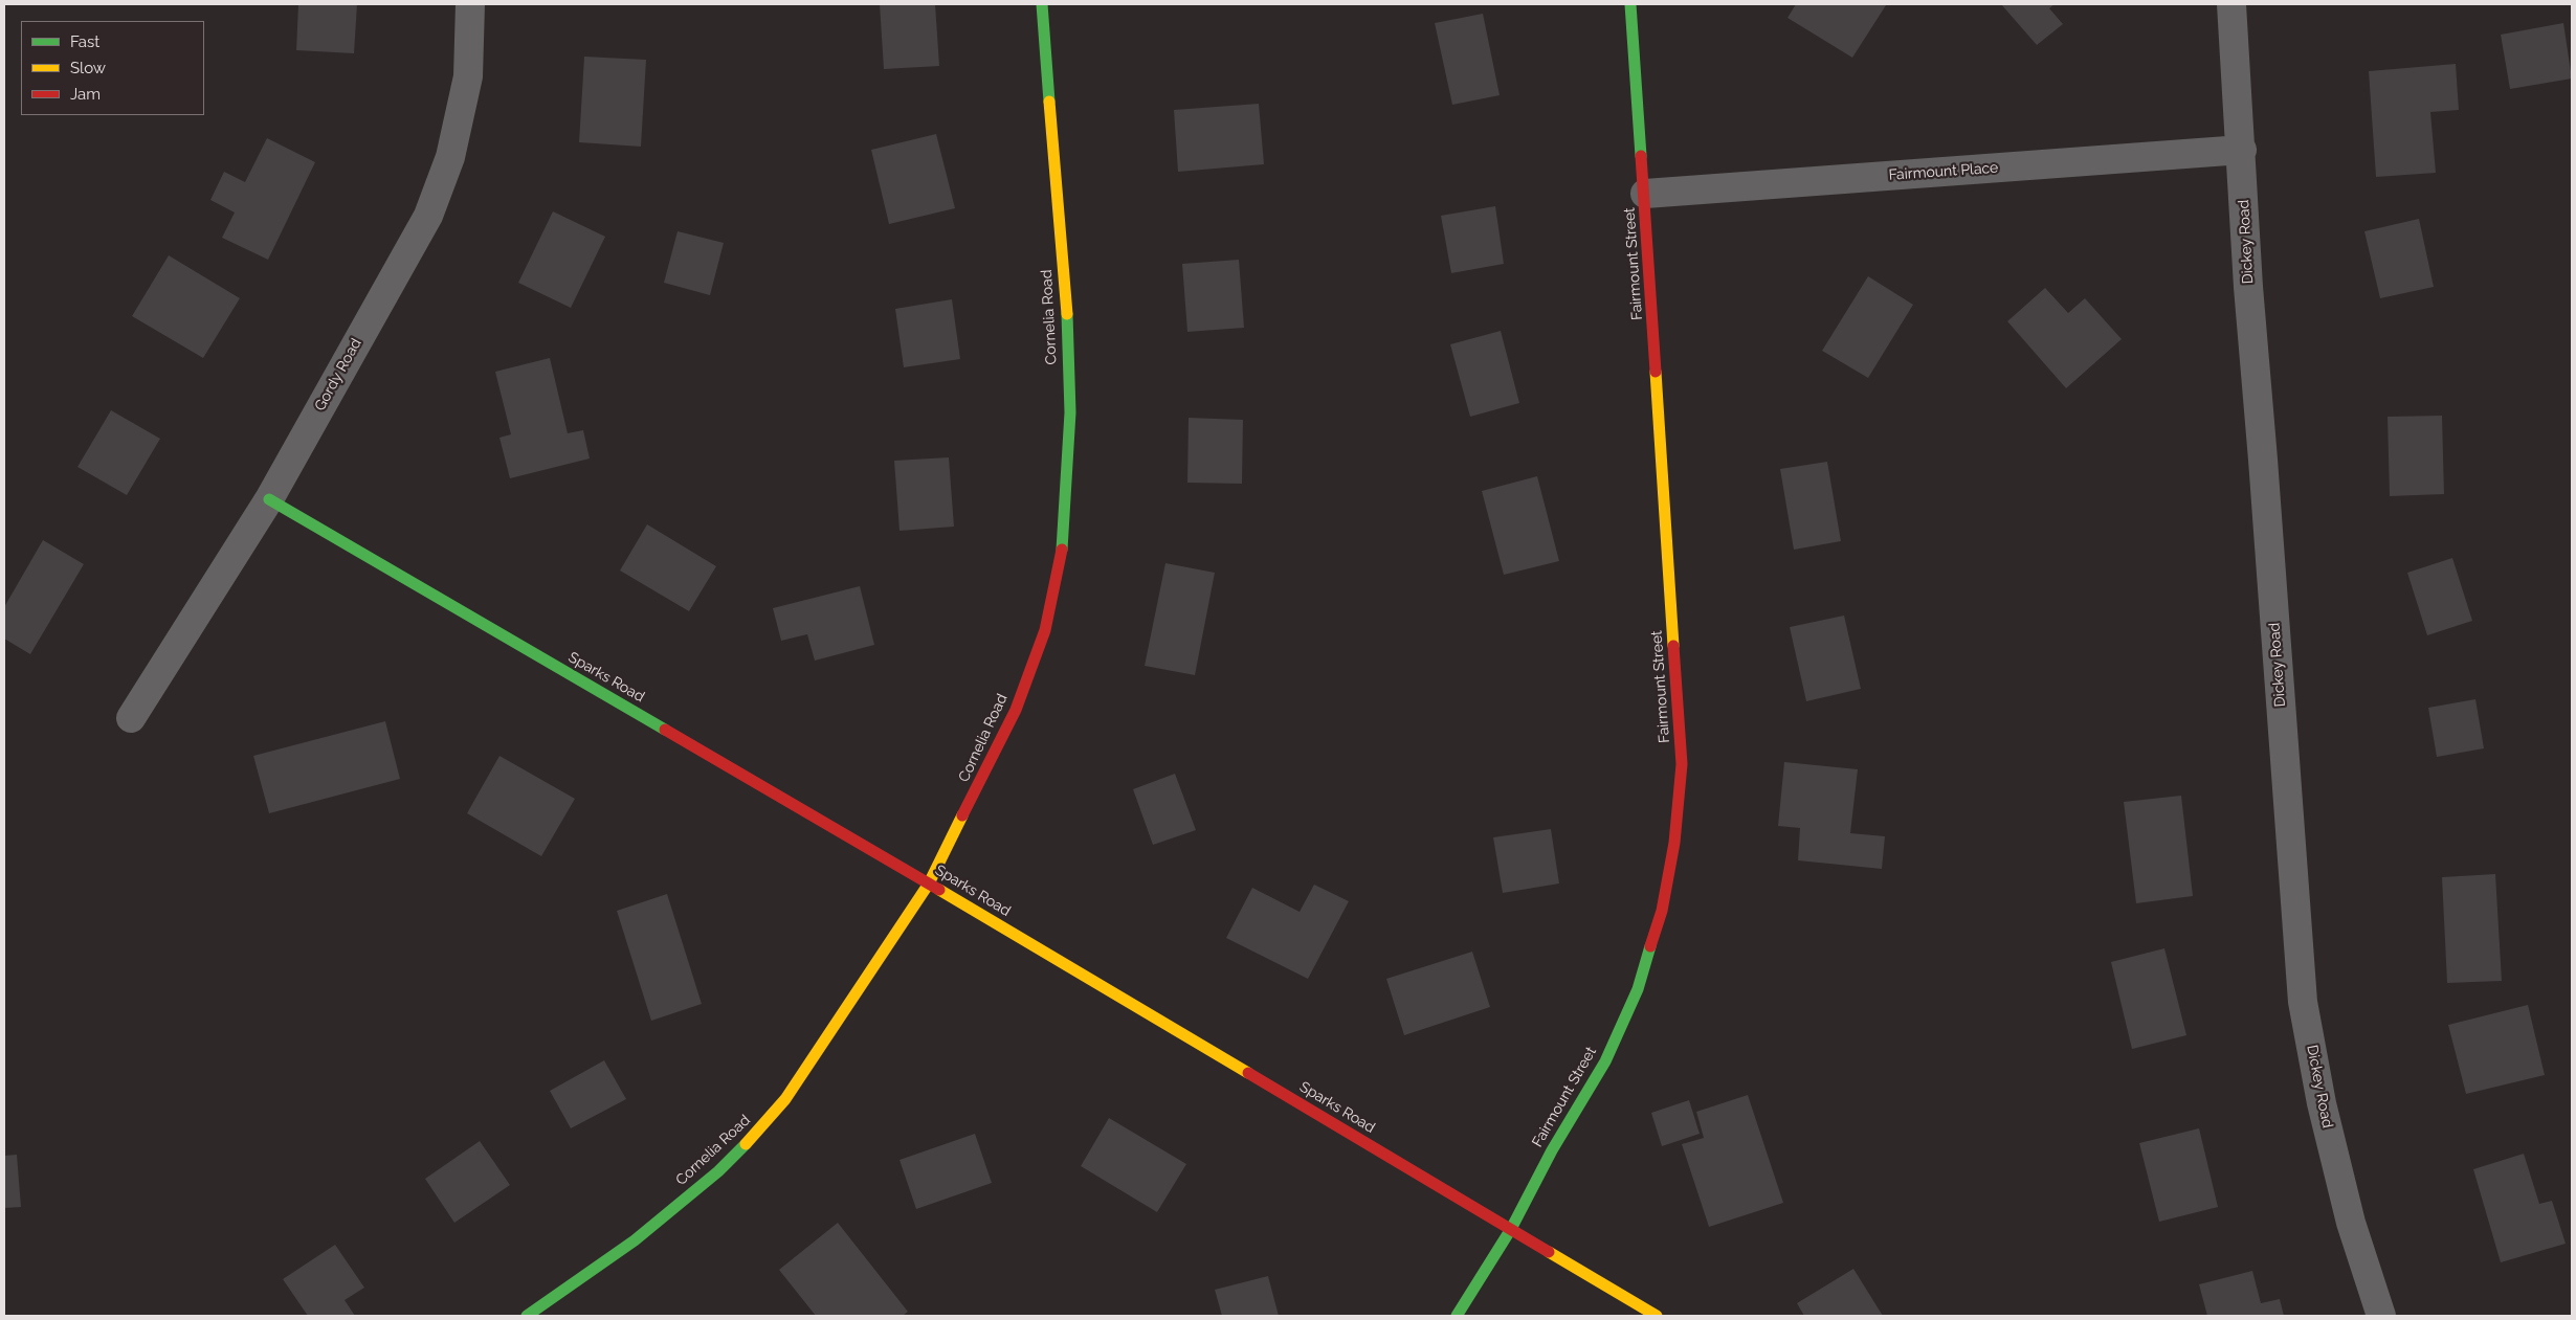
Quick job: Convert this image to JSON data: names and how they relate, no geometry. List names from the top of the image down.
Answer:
{
  "streets": {
    "street": [
      "Fairmount Place",
      "Dickey Road",
      "Fairmount Street",
      "Cornelia Road",
      "Gordy Road",
      "Sparks Road"
    ]
  },
  "crossings": [
    ["Fairmount Place", "Dickey Road"],
    ["Fairmount Place", "Fairmount Street"],
    ["Fairmount Street", "Sparks Road"],
    ["Cornelia Road", "Sparks Road"],
    ["Gordy Road", "Sparks Road"]
  ],
  "legend": ["Fast", "Slow", "Jam"]
}
